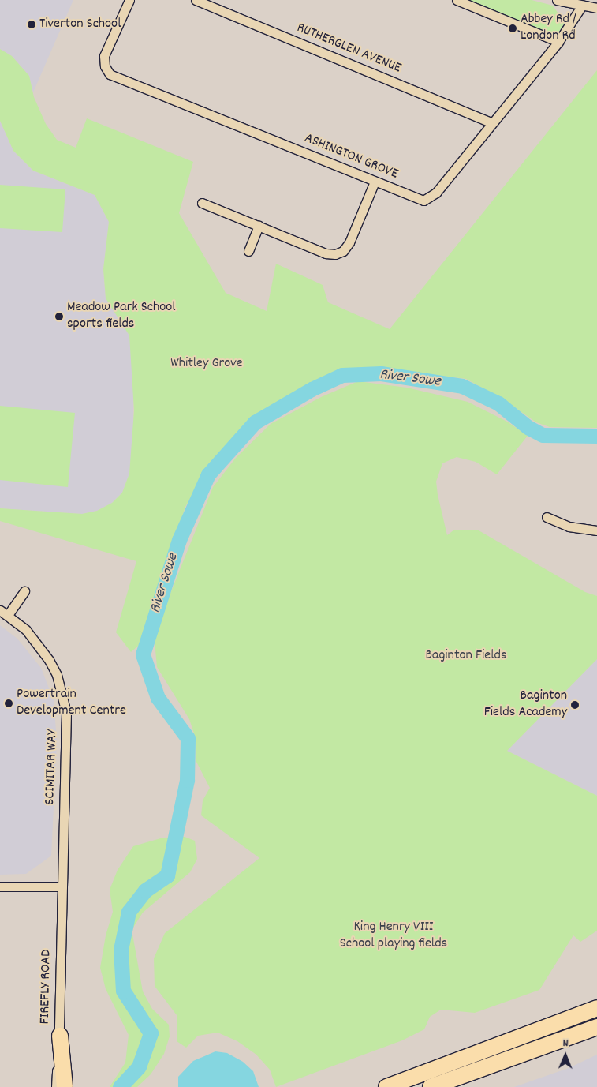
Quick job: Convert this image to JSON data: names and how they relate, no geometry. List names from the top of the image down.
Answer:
{
  "streets": {
    "street": [
      "RUTHERGLEN AVENUE",
      "ASHINGTON GROVE",
      "SCIMITAR WAY",
      "FIREFLY ROAD"
    ]
  },
  "crossings": [
    ["RUTHERGLEN AVENUE", "ASHINGTON GROVE"],
    ["SCIMITAR WAY", "FIREFLY ROAD"]
  ],
  "water": ["River Sowe"],
  "parks": ["Whitley Grove", "Baginton Fields", "King Henry VIII School playing fields"],
  "places": [
    "Tiverton School",
    "Abbey Rd / London Rd",
    "Meadow Park School sports fields",
    "Powertrain Development Centre",
    "Baginton Fields Academy"
  ],
  "north": "top"
}
